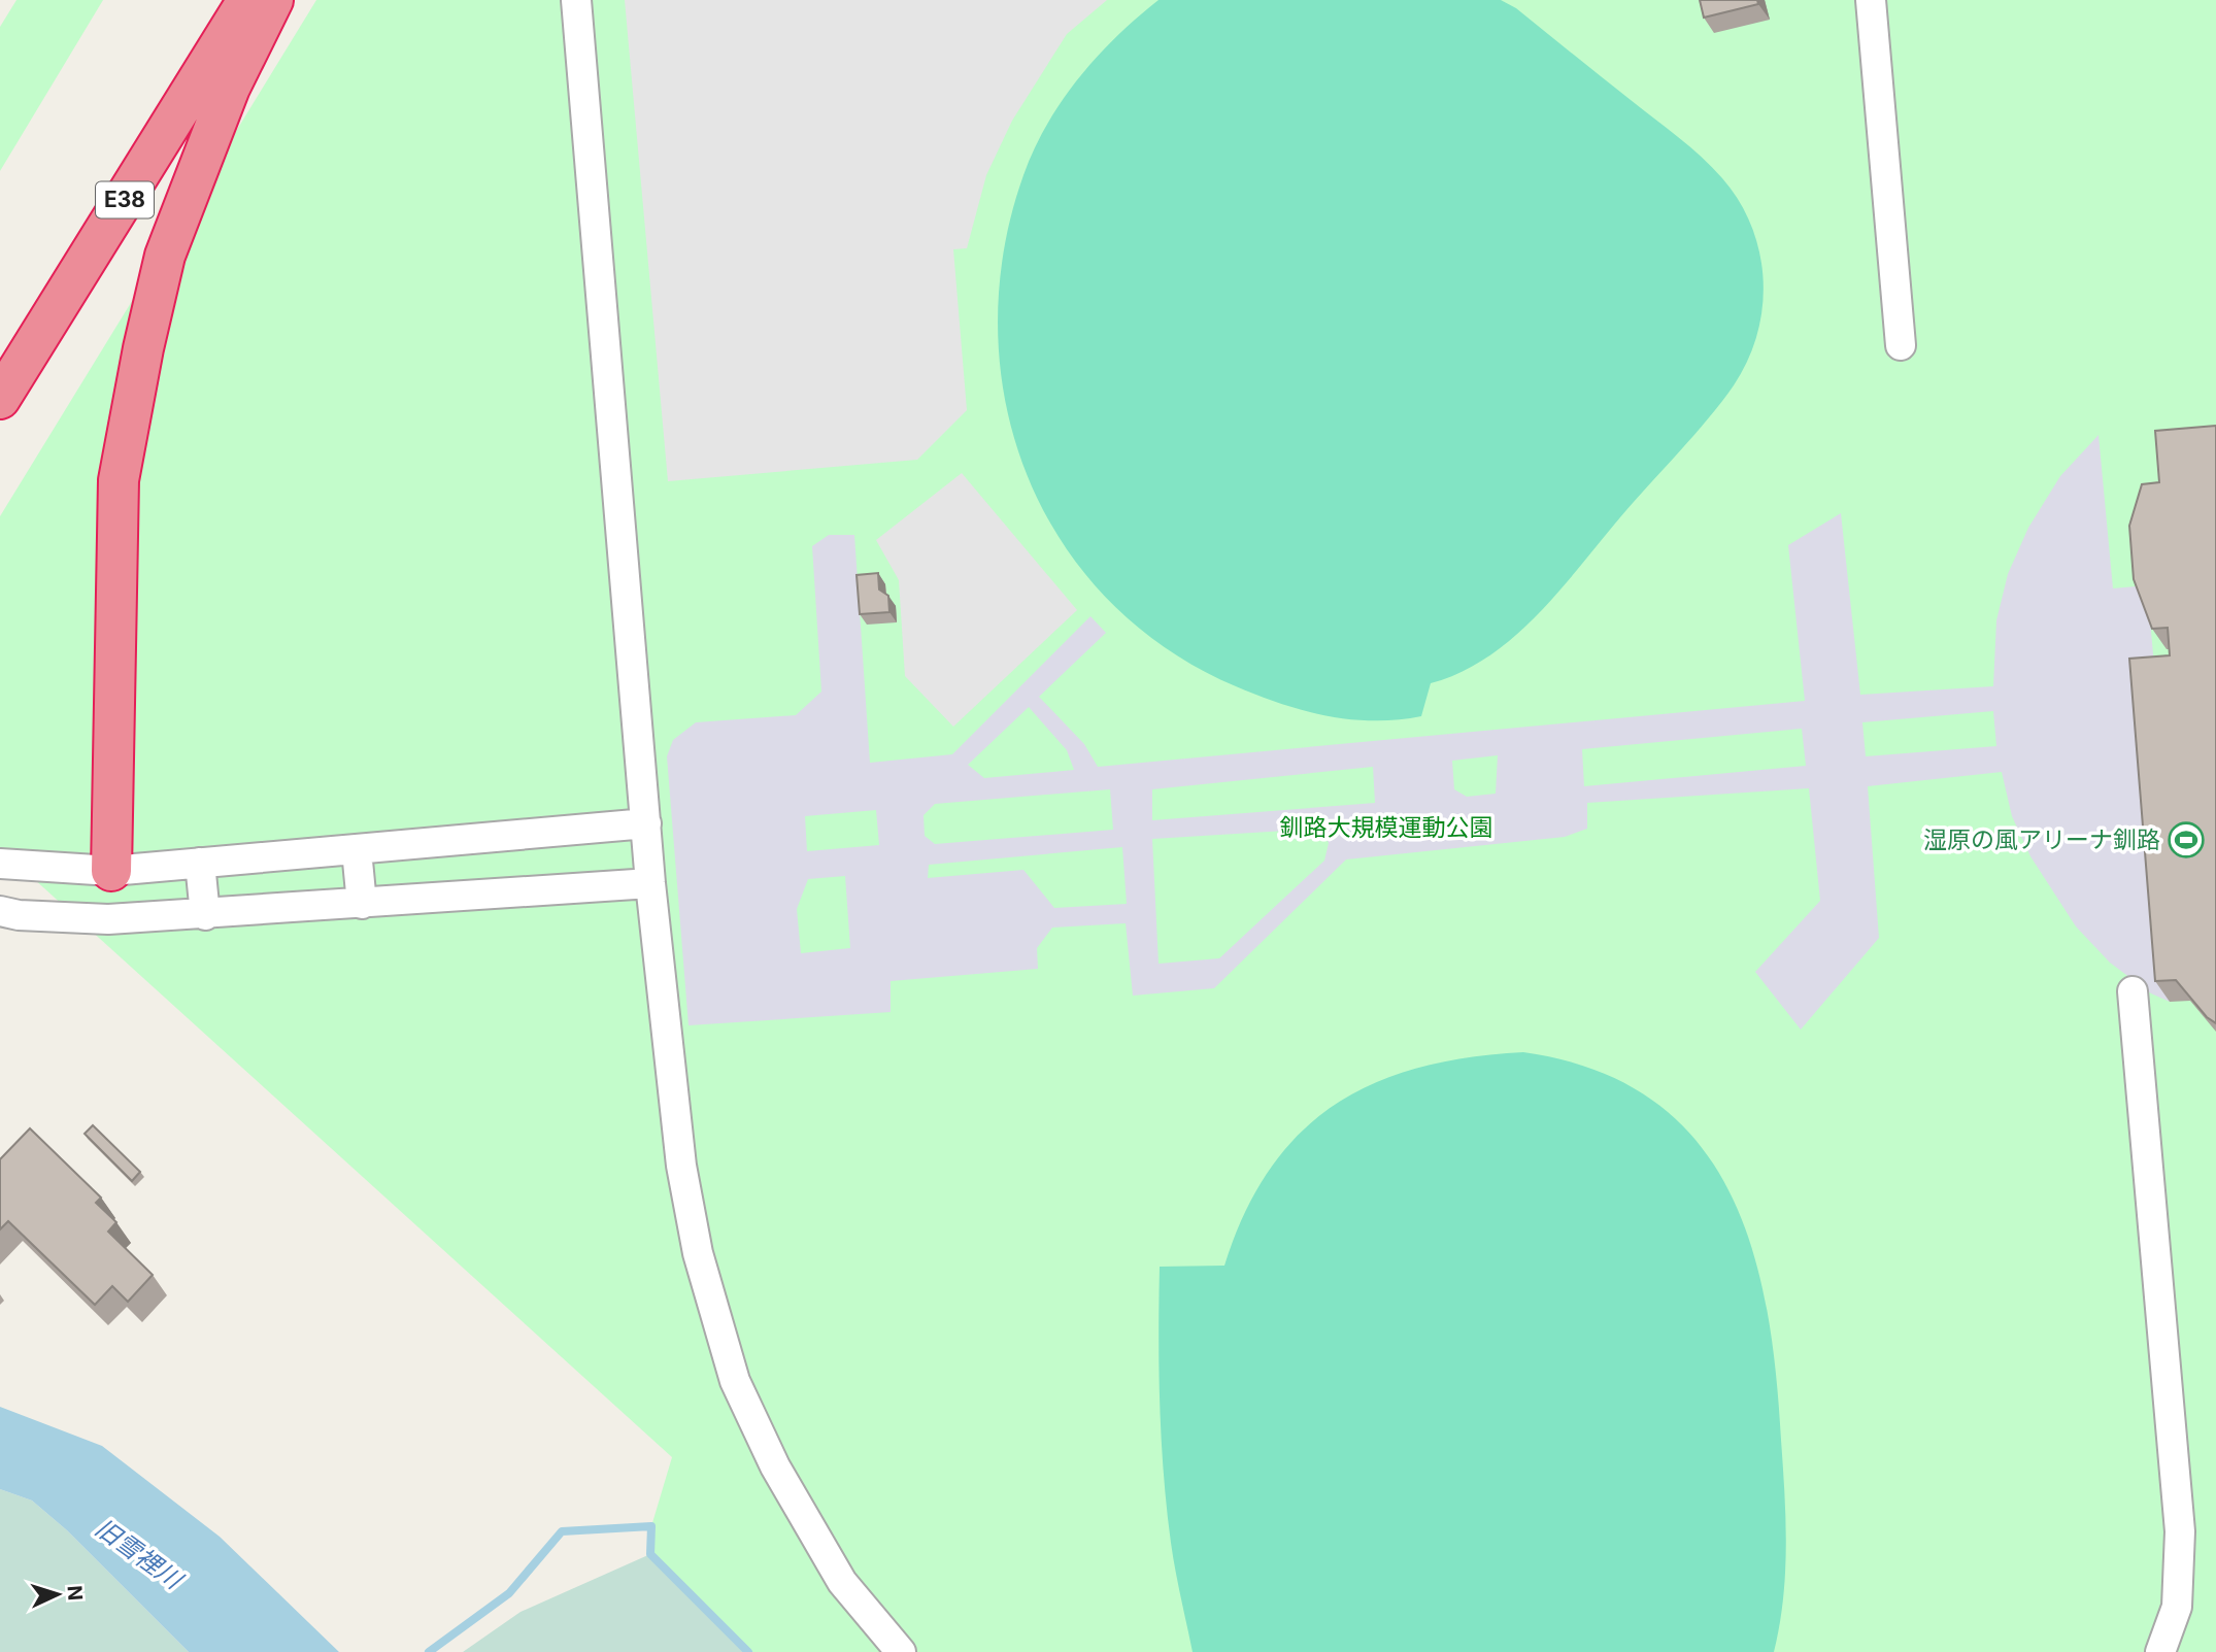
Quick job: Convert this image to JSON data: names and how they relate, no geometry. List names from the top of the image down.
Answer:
{
  "streets": {
    "highway": ["E38"]
  },
  "water": ["旧雪裡川"],
  "parks": ["釧路大規模運動公園"],
  "places": {
    "sports": ["湿原の風アリーナ釧路"]
  },
  "north": "right"
}
